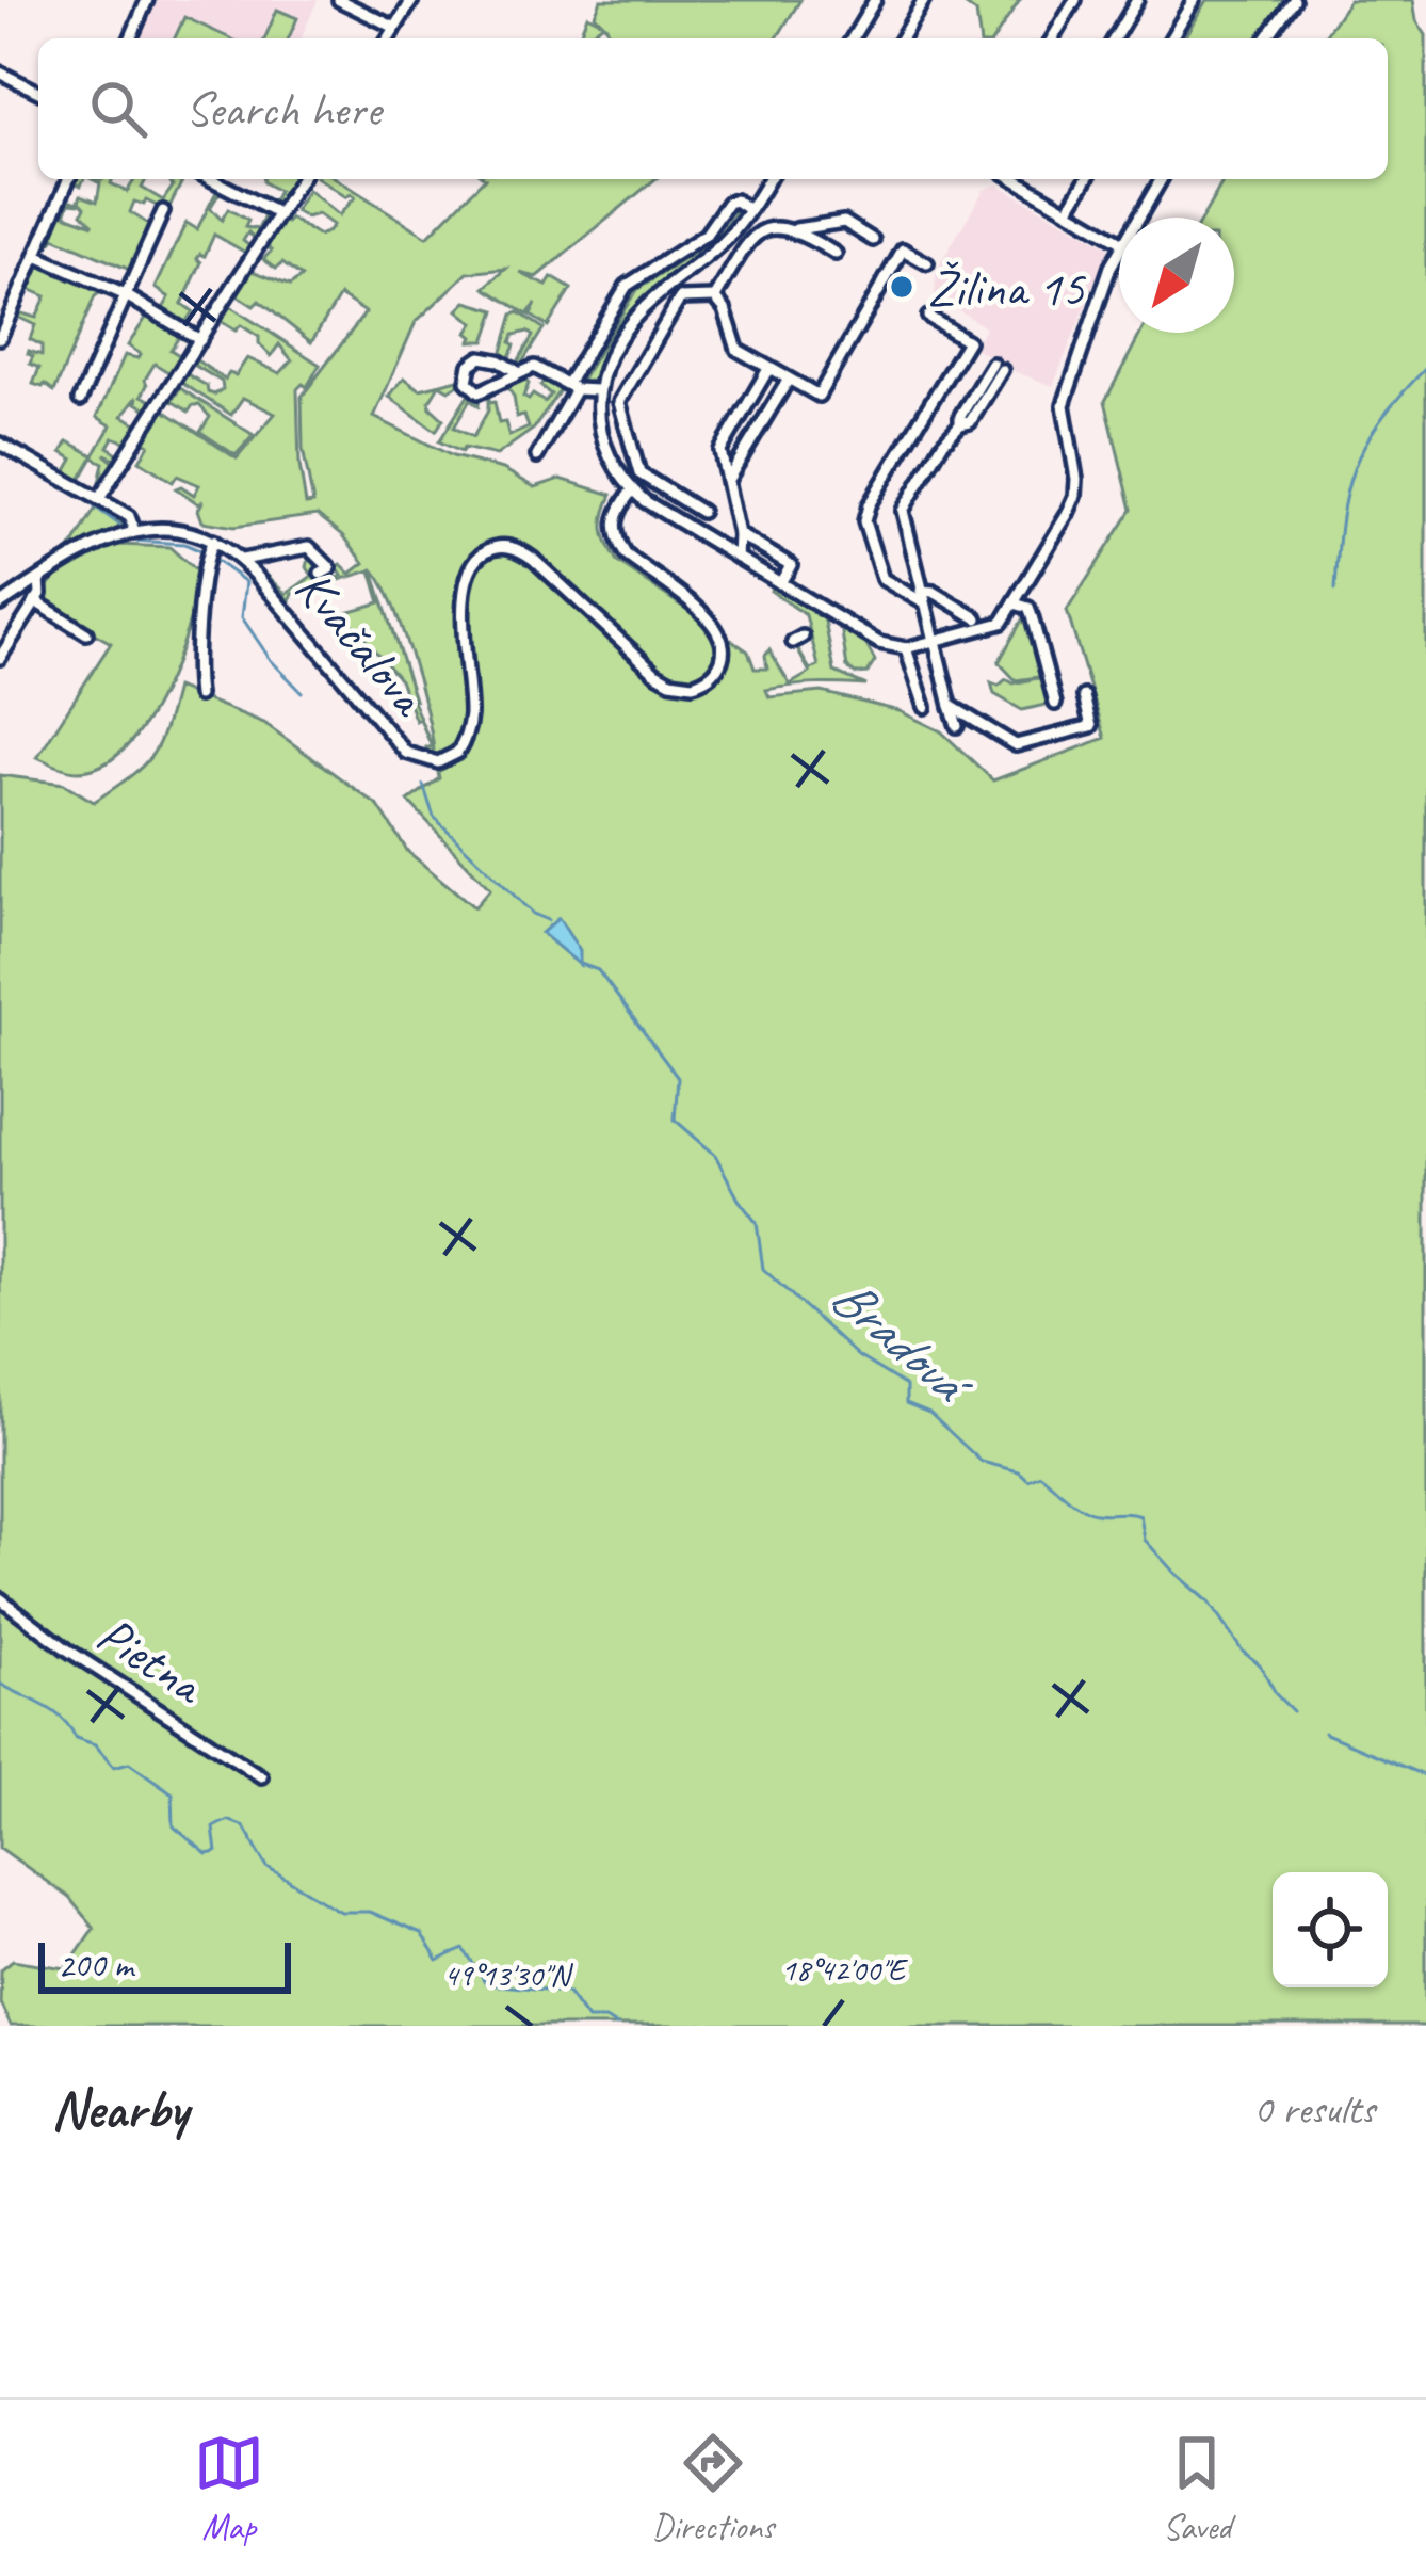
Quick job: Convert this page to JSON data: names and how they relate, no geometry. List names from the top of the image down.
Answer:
{
  "streets": {
    "street": ["Kvačalova", "Pietna"]
  },
  "water": ["Bradová"],
  "places": ["Žilina 15"],
  "scale_bar": "200 m",
  "north": "bottom left",
  "page": {
    "search": "Search here",
    "scale": "200 m",
    "heading": ["Nearby", "0 results"],
    "nav": ["Map", "Directions", "Saved"]
  },
  "coordinates": ["18°42'00\"E", "49°13'30\"N"]
}
